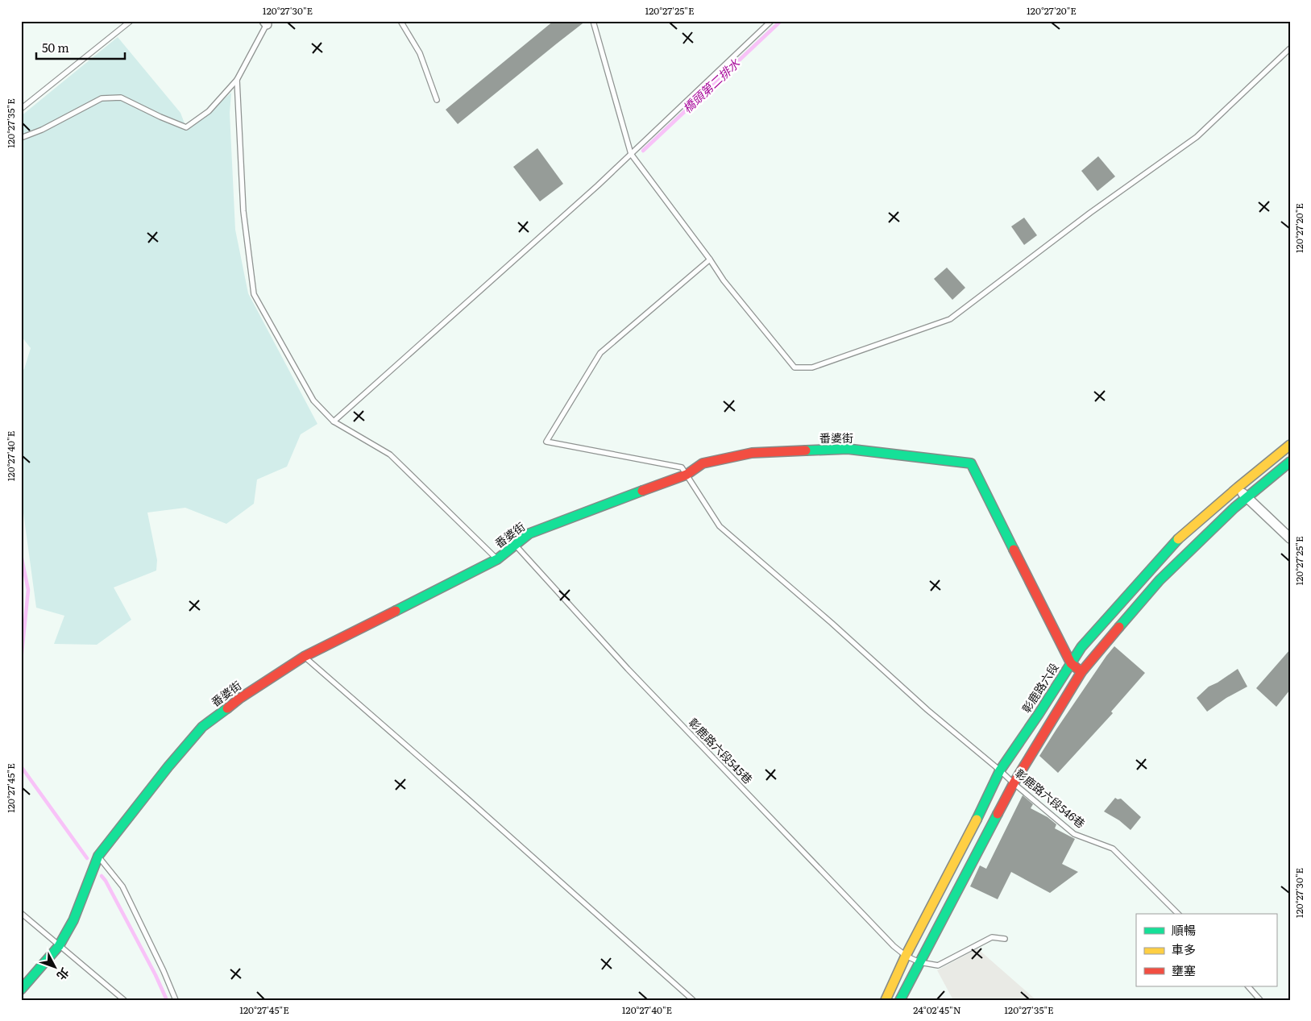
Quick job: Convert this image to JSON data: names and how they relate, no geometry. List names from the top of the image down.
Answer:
{
  "streets": {
    "street": ["番婆街", "彰鹿路六段"],
    "lane": ["彰鹿路六段545巷", "彰鹿路六段546巷"]
  },
  "crossings": [
    ["番婆街", "彰鹿路六段"],
    ["番婆街", "彰鹿路六段545巷"],
    ["番婆街", "彰鹿路六段546巷"],
    ["彰鹿路六段", "彰鹿路六段545巷"],
    ["彰鹿路六段", "彰鹿路六段546巷"]
  ],
  "water": ["橋頭第二排水"],
  "legend": ["順暢", "車多", "壅塞"],
  "scale_bar": "50 m",
  "north": "bottom right",
  "coordinates": [
    "120°27'30\"E",
    "120°27'25\"E",
    "120°27'20\"E",
    "120°27'35\"E",
    "120°27'40\"E",
    "120°27'45\"E",
    "24°02'45\"N"
  ]
}
